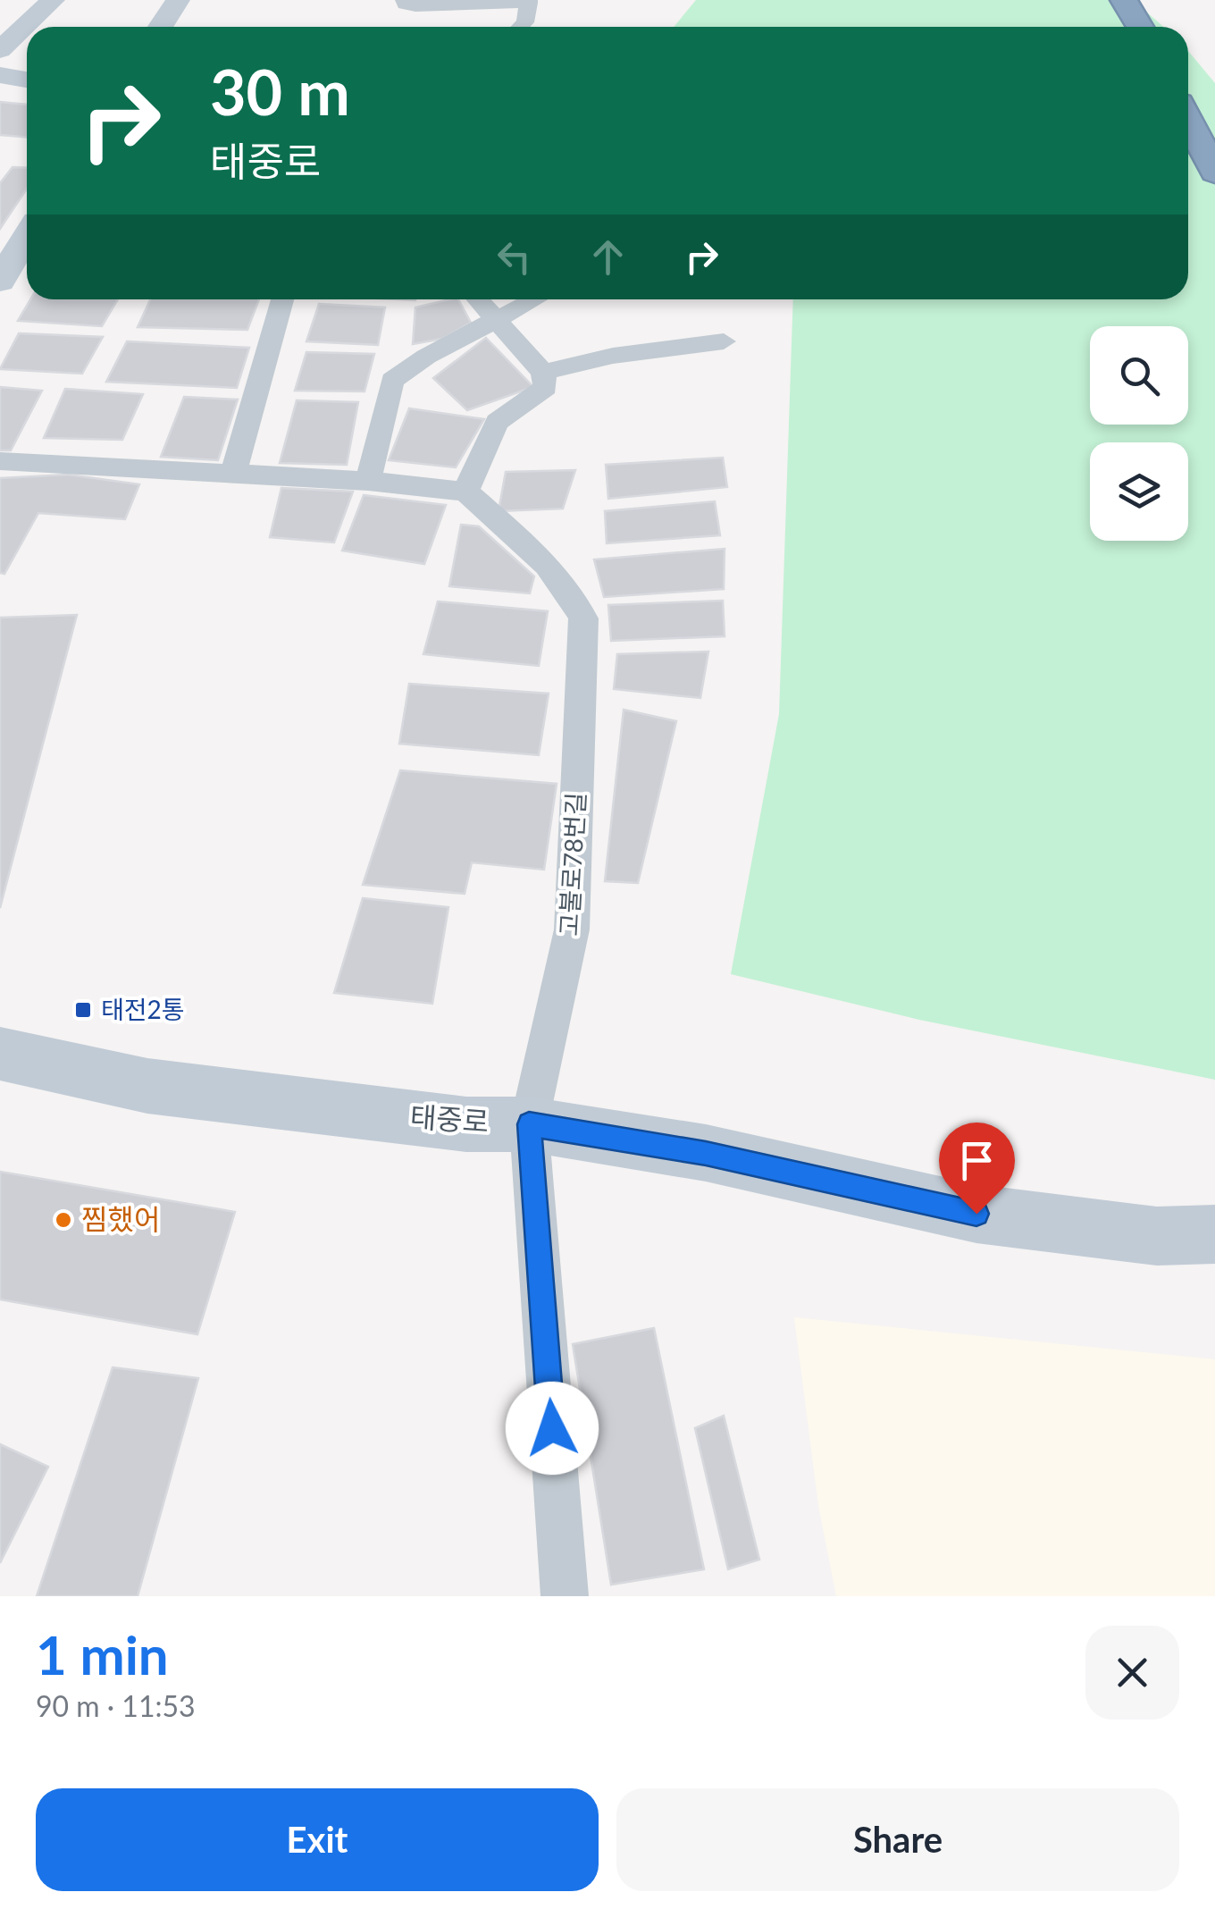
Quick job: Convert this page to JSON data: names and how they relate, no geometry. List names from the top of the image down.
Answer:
{
  "streets": {
    "street": ["고불로78번길", "태중로"]
  },
  "crossings": [
    ["고불로78번길", "태중로"]
  ],
  "places": {
    "transit": ["태전2통"],
    "other": ["찜했어"]
  },
  "page": {
    "turn": ["30 m", "태중로"],
    "heading": ["1 min", "90 m · 11:53"],
    "buttons": ["Exit", "Share"]
  }
}
